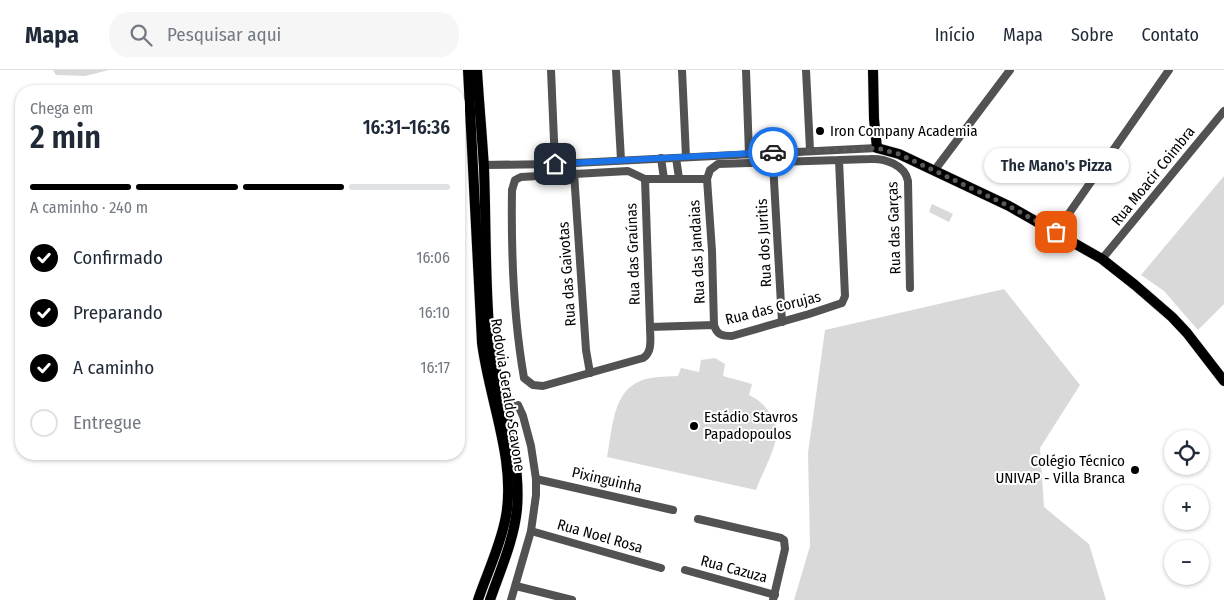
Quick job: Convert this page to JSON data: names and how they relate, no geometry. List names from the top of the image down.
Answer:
{
  "streets": {
    "main road": ["Rodovia Geraldo Scavone"],
    "street": [
      "Rua Moacir Coimbra",
      "Rua das Garças",
      "Rua dos Juritis",
      "Rua das Jandaias",
      "Rua das Graúnas",
      "Rua das Gaivotas",
      "Rua das Corujas",
      "Pixinguinha",
      "Rua Noel Rosa",
      "Rua Cazuza"
    ]
  },
  "crossings": [
    ["Rua das Garças", "Rua das Corujas"],
    ["Rua dos Juritis", "Rua das Corujas"],
    ["Rua das Jandaias", "Rua das Corujas"],
    ["Rua das Graúnas", "Rua das Corujas"]
  ],
  "places": [
    "Iron Company Academia",
    "The Mano's Pizza",
    "Estádio Stavros Papadopoulos",
    "Colégio Técnico UNIVAP - Villa Branca"
  ],
  "page": {
    "header": "Mapa",
    "search": "Pesquisar aqui",
    "nav": [
      "Início",
      "Mapa",
      "Sobre",
      "Contato"
    ],
    "heading": ["2 min", "Chega em", "16:31–16:36"],
    "bubble": "The Mano's Pizza",
    "bar": "A caminho · 240 m",
    "list": [
      ["Confirmado", "16:06"],
      ["Preparando", "16:10"],
      ["A caminho", "16:17"],
      "Entregue"
    ],
    "map_buttons": ["+", "−"]
  }
}
